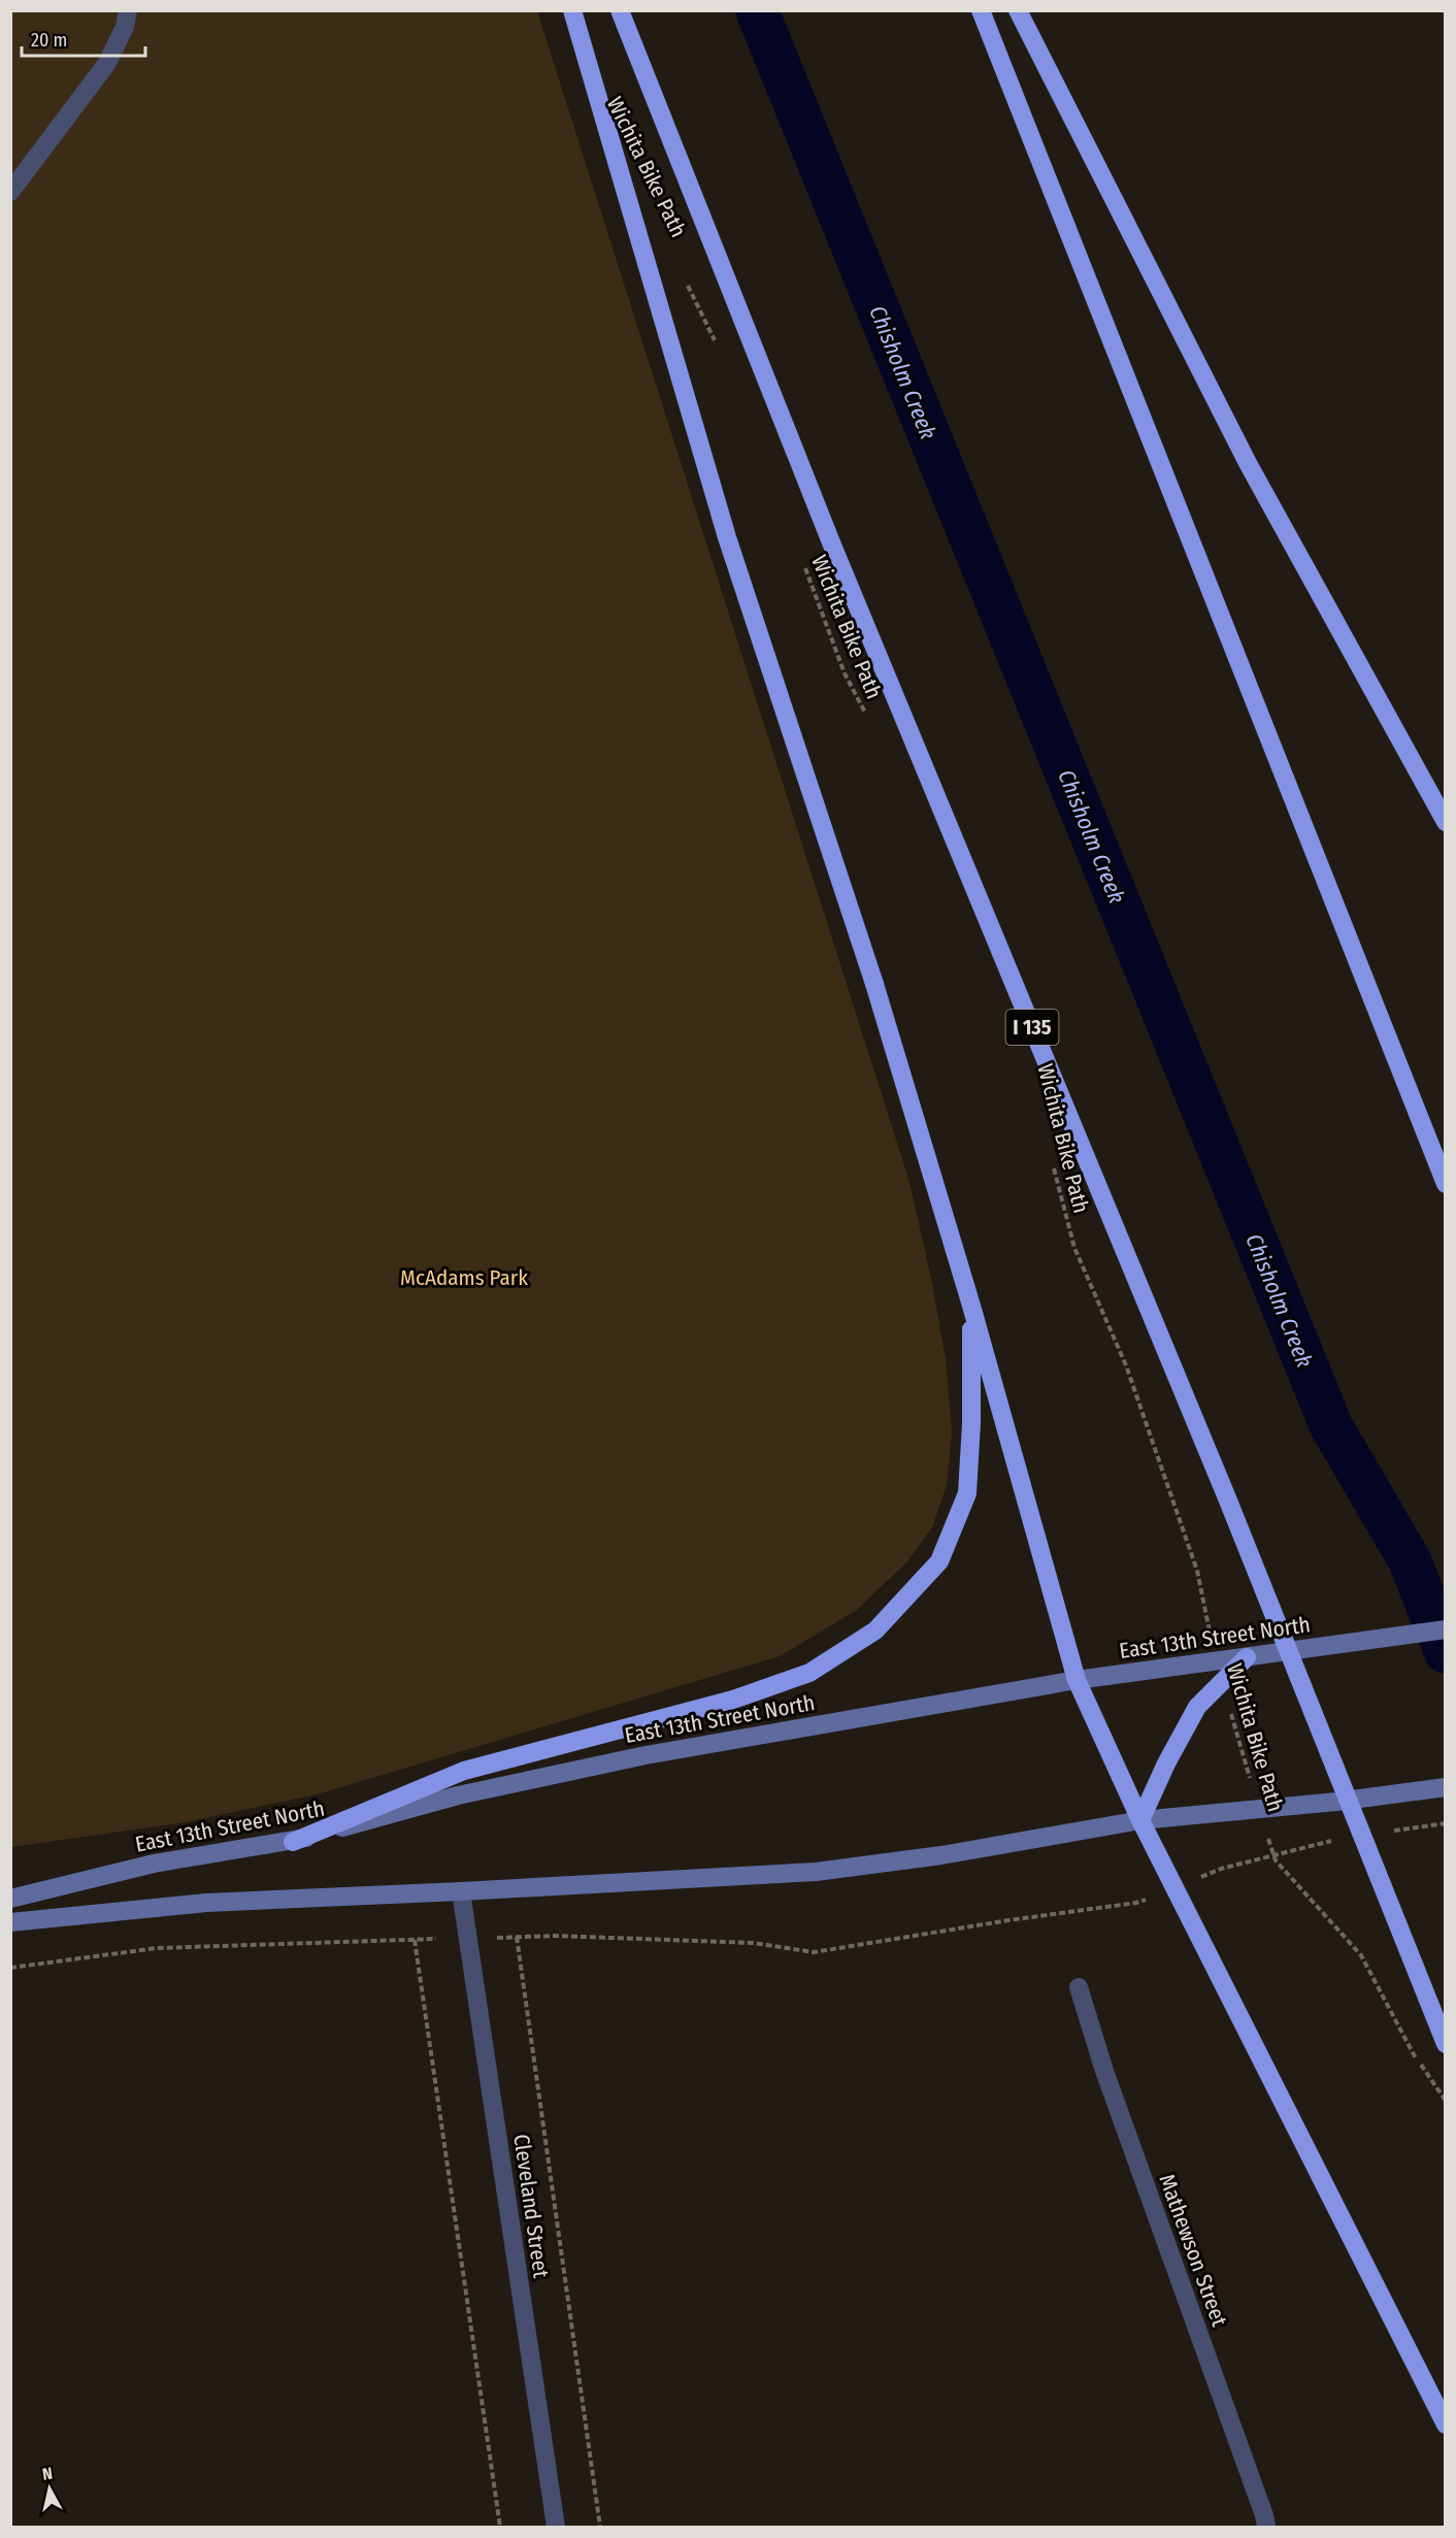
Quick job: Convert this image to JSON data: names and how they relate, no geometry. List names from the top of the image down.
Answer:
{
  "streets": {
    "highway": ["I 135"],
    "main road": ["East 13th Street North"],
    "street": ["Cleveland Street", "Mathewson Street"],
    "path": ["Wichita Bike Path"]
  },
  "crossings": [
    ["Wichita Bike Path", "East 13th Street North"]
  ],
  "water": ["Chisholm Creek"],
  "parks": ["McAdams Park"],
  "scale_bar": "20 m",
  "north": "top"
}
